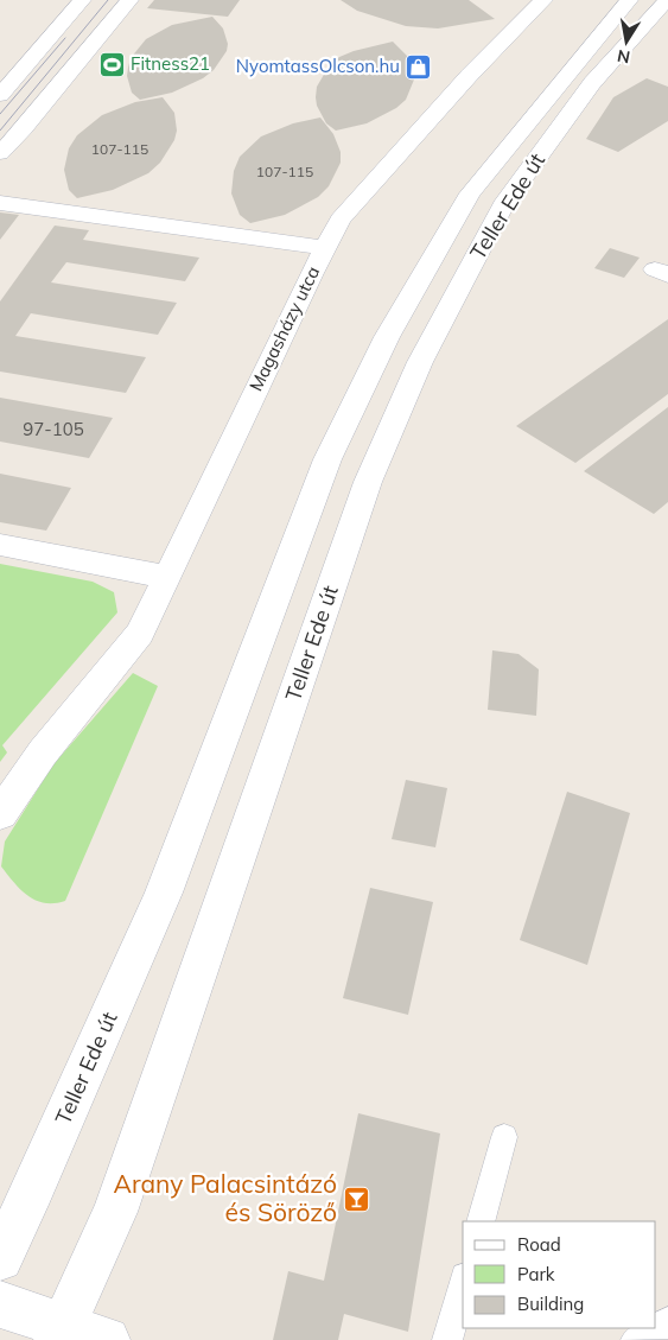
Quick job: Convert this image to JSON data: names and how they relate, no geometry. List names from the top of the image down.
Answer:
{
  "streets": {
    "main road": ["Teller Ede út", "Magasházy utca"]
  },
  "places": {
    "sports": ["Fitness21"],
    "shop": ["NyomtassOlcson.hu"],
    "bar": ["Arany Palacsintázó és Söröző"]
  },
  "house_numbers": ["107-115", "107-115", "97-105"],
  "legend": ["Road", "Park", "Building"],
  "north": "bottom"
}
